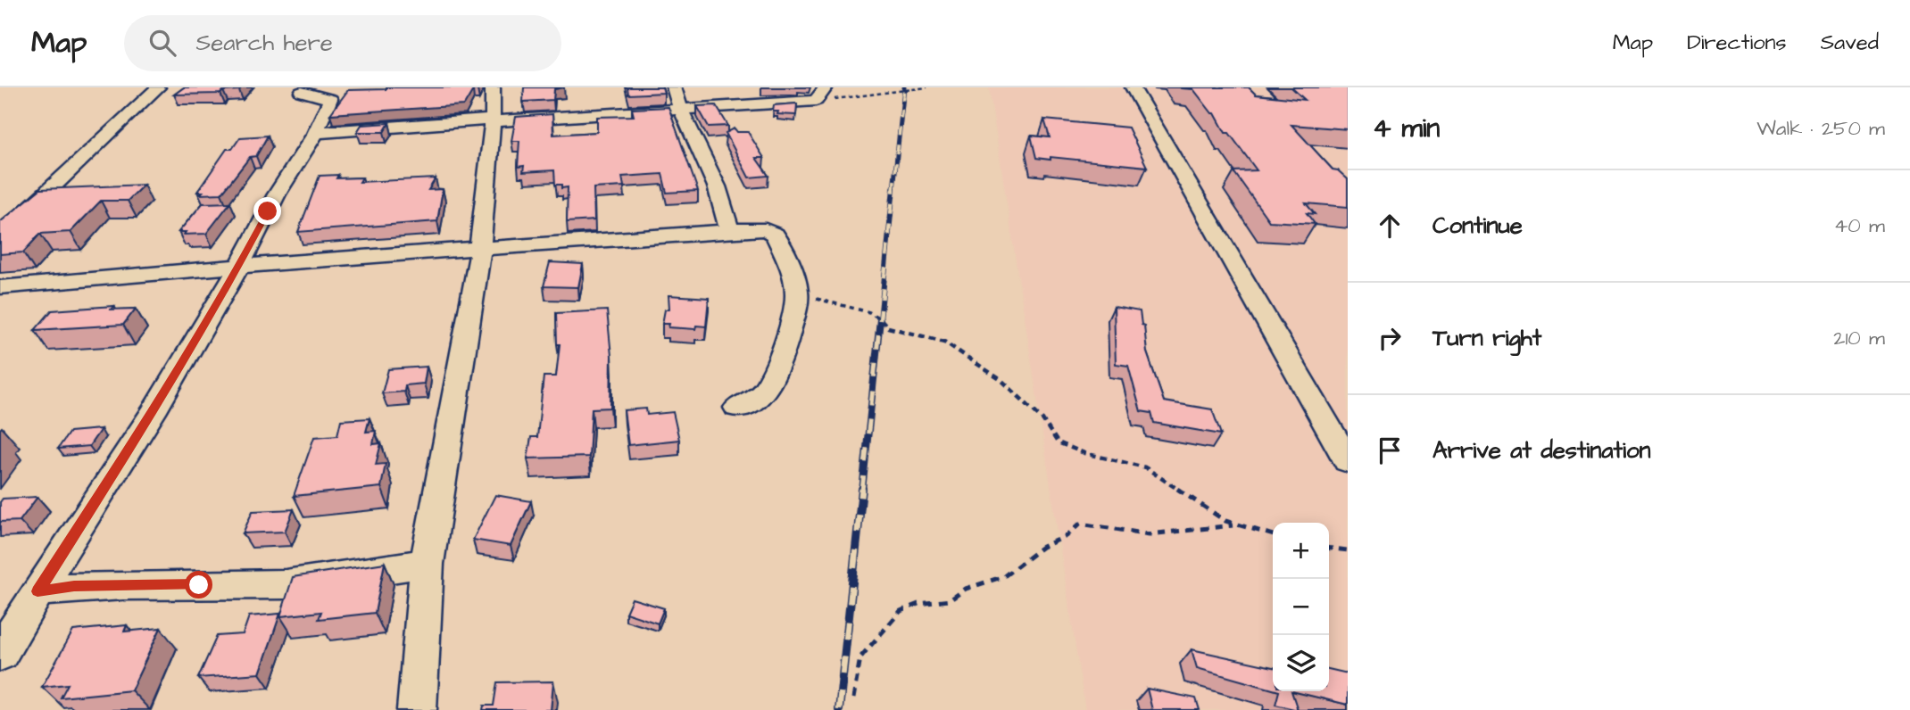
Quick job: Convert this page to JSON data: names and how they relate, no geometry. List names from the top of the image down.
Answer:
{
  "page": {
    "header": "Map",
    "search": "Search here",
    "nav": ["Map", "Directions", "Saved"],
    "heading": ["4 min", "Walk · 250 m"],
    "list": [
      ["Continue", "40 m"],
      ["Turn right", "210 m"],
      "Arrive at destination"
    ],
    "map_buttons": ["+", "−"]
  }
}
